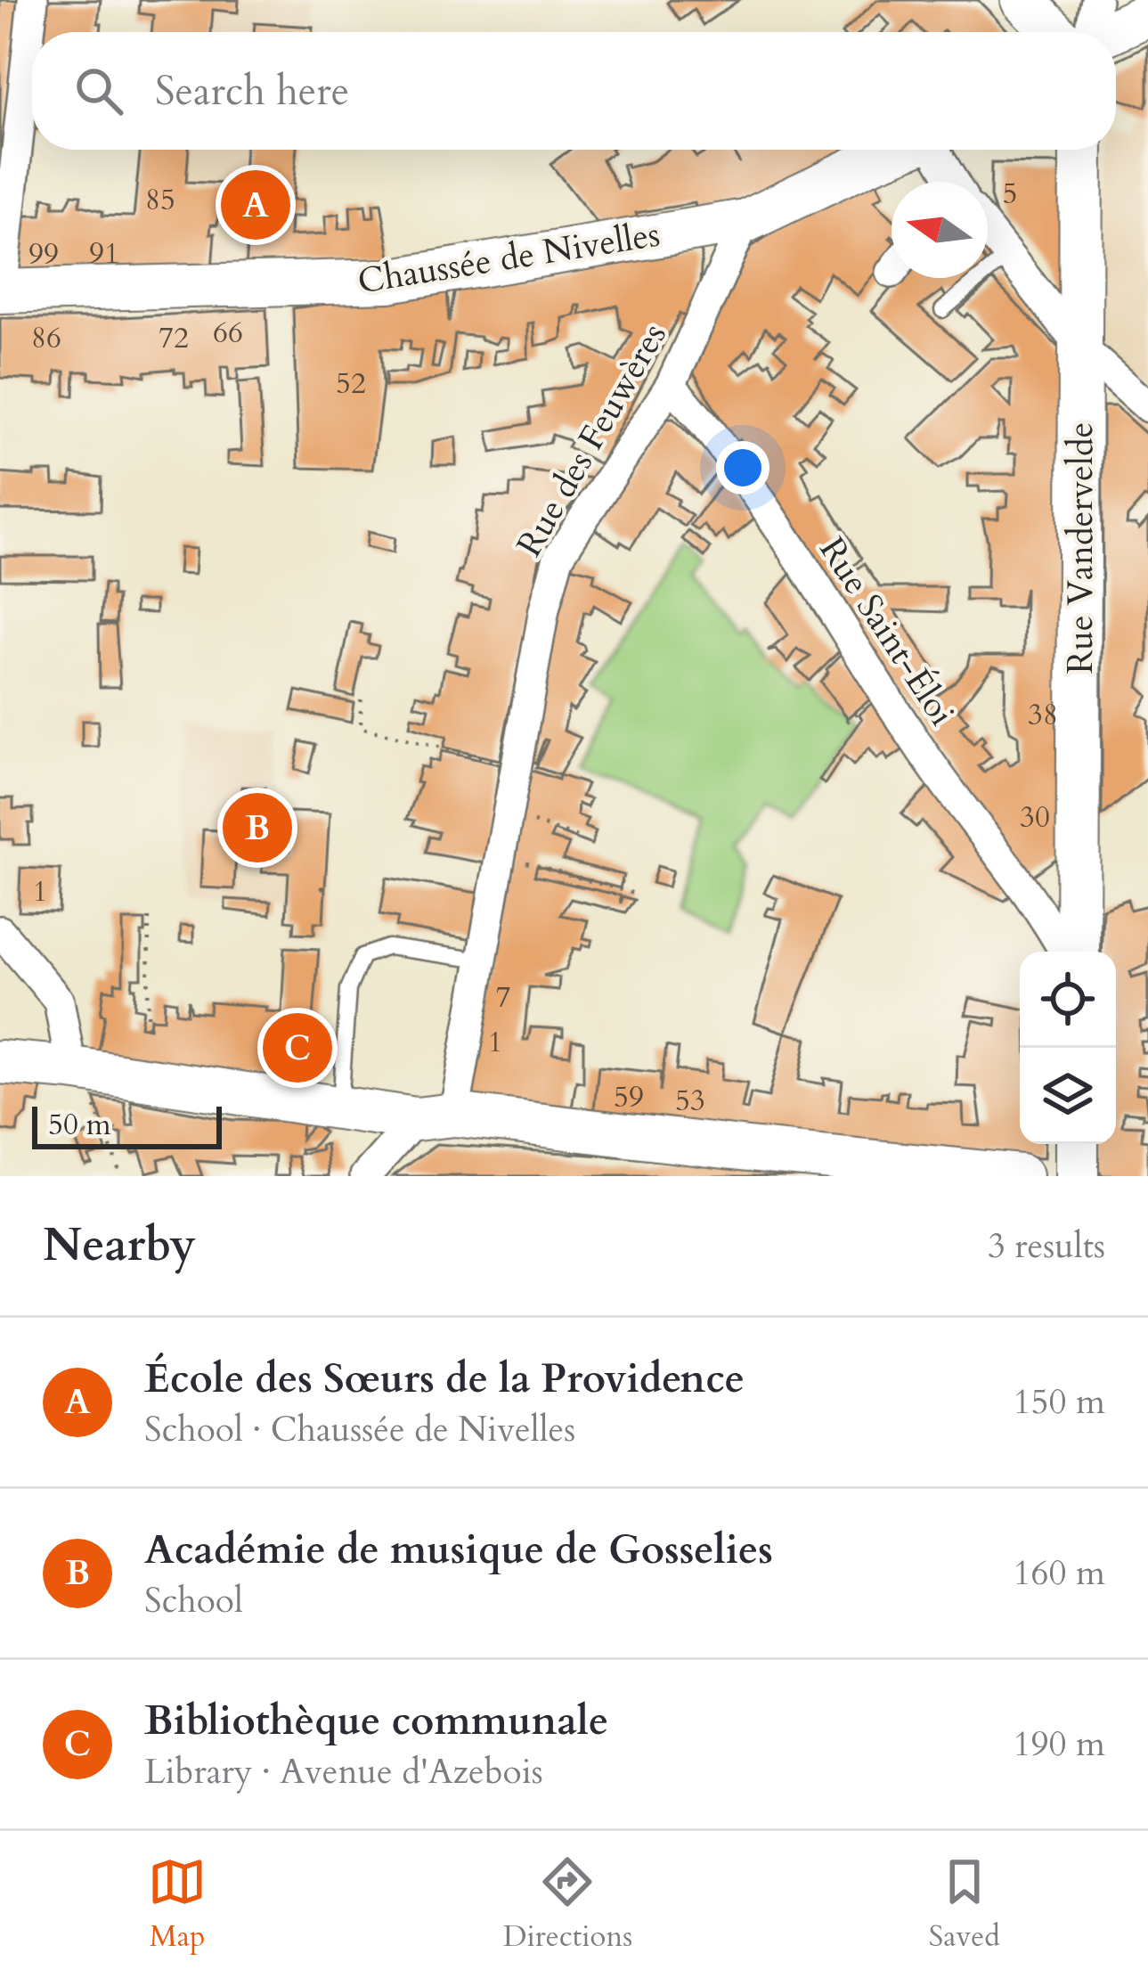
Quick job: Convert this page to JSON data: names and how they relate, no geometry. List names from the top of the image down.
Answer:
{
  "streets": {
    "main road": ["Chaussée de Nivelles", "Rue Vandervelde"],
    "street": ["Rue des Feuwères", "Rue Saint-Éloi"]
  },
  "crossings": [
    ["Chaussée de Nivelles", "Rue des Feuwères"],
    ["Rue des Feuwères", "Rue Saint-Éloi"],
    ["Rue Vandervelde", "Rue Saint-Éloi"]
  ],
  "house_numbers": [
    "5",
    "85",
    "91",
    "99",
    "66",
    "86",
    "72",
    "52",
    "38",
    "30",
    "1",
    "7",
    "1",
    "59",
    "53"
  ],
  "scale_bar": "50 m",
  "north": "left",
  "page": {
    "search": "Search here",
    "pins": ["A", "B", "C"],
    "scale": "50 m",
    "heading": ["Nearby", "3 results"],
    "list": [
      {
        "mark": "A",
        "name": "École des Sœurs de la Providence",
        "note": "School · Chaussée de Nivelles",
        "value": "150 m"
      },
      {
        "mark": "B",
        "name": "Académie de musique de Gosselies",
        "note": "School",
        "value": "160 m"
      },
      {
        "mark": "C",
        "name": "Bibliothèque communale",
        "note": "Library · Avenue d'Azebois",
        "value": "190 m"
      }
    ],
    "nav": ["Map", "Directions", "Saved"]
  }
}
